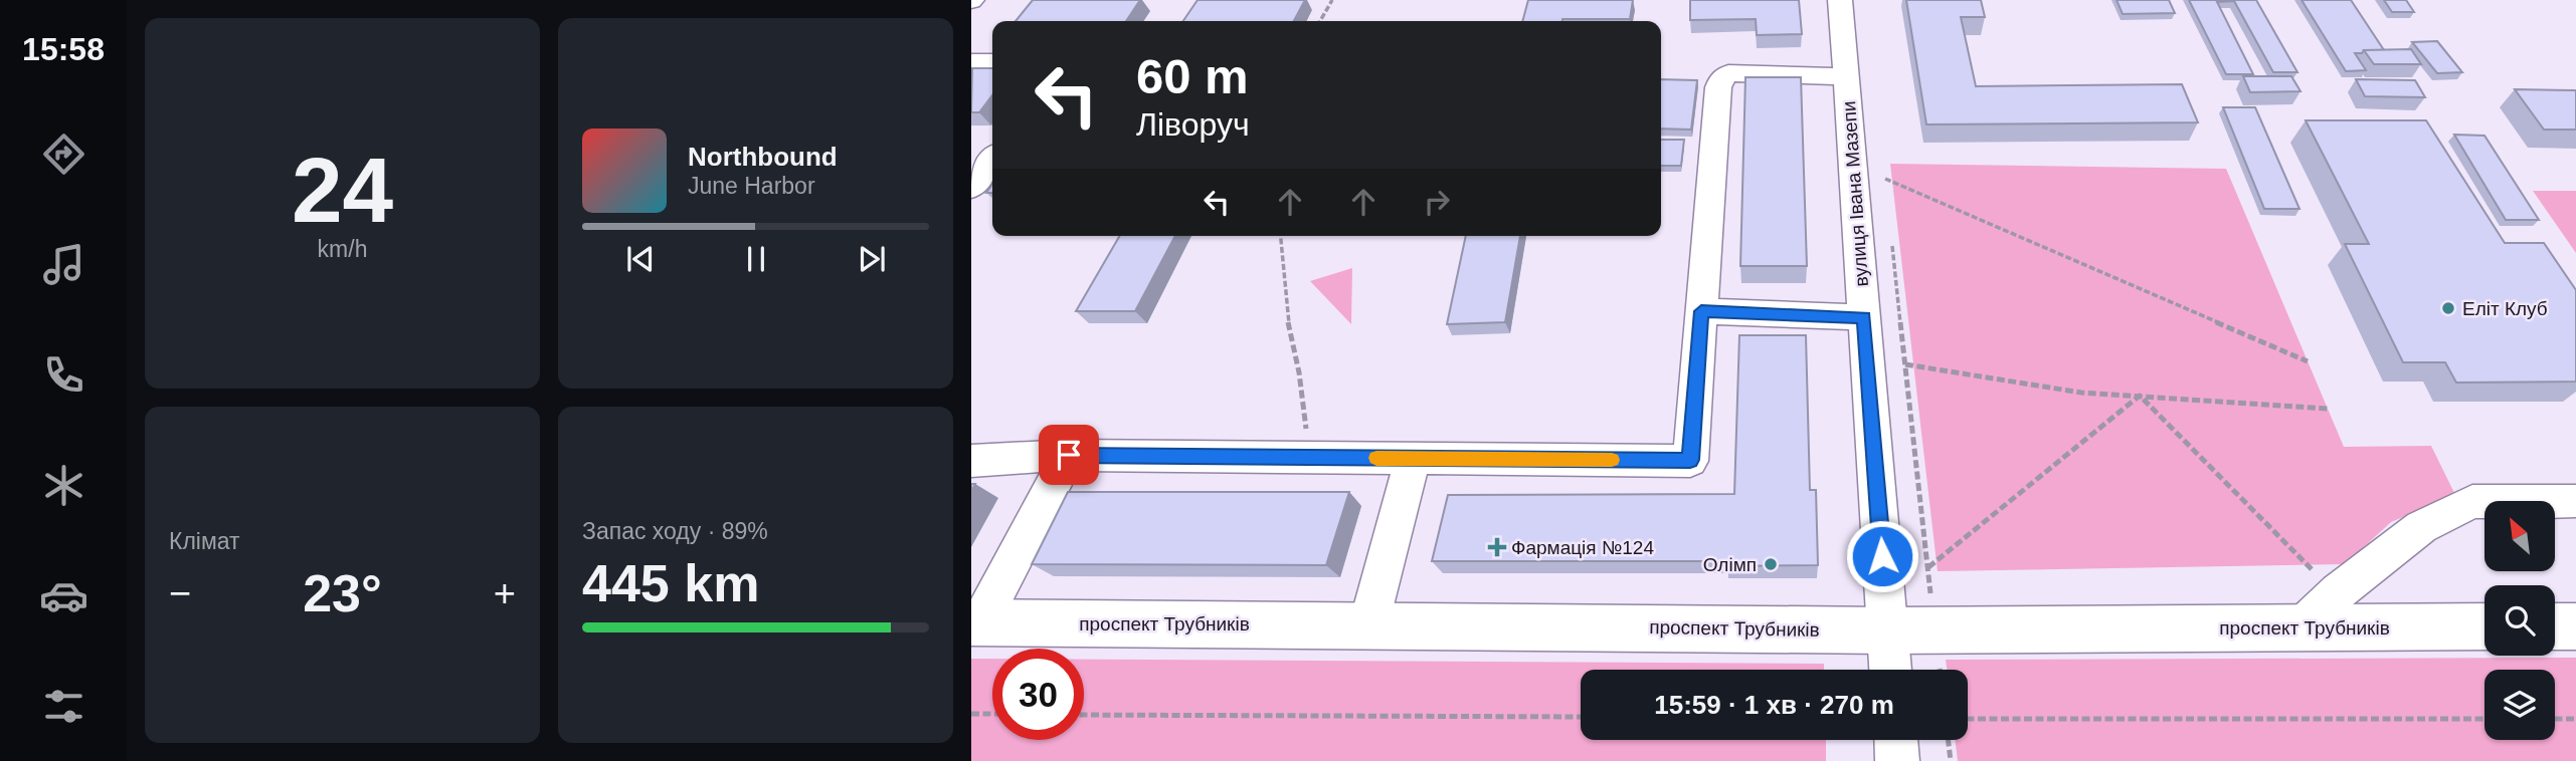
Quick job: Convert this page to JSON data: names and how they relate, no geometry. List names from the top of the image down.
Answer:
{
  "streets": {
    "main road": ["проспект Трубників"],
    "street": ["вулиця Івана Мазепи"]
  },
  "crossings": [
    ["вулиця Івана Мазепи", "проспект Трубників"]
  ],
  "places": {
    "other": ["Еліт Клуб", "Олімп"],
    "health": ["Фармація №124"]
  },
  "north": "top left",
  "page": {
    "tabs": "15:58",
    "tile": [
      ["24", "km/h"],
      "Клімат",
      ["Запас ходу · 89%", "445 km"]
    ],
    "turn": ["60 m", "Ліворуч"],
    "song": ["Northbound", "June Harbor"],
    "heat": ["−", "23°", "+"],
    "limit": "30",
    "trip": "15:59 · 1 хв · 270 m"
  }
}
